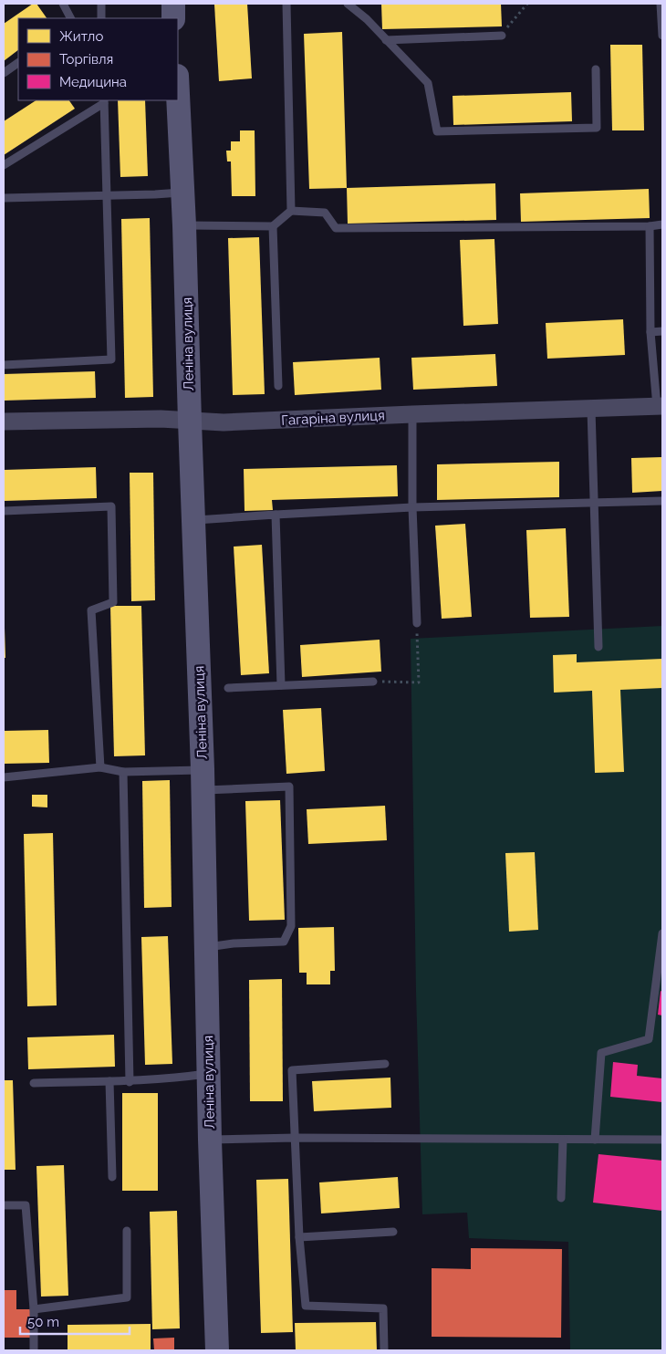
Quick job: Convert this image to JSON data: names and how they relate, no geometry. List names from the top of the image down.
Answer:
{
  "streets": {
    "street": ["Леніна вулиця", "Гагаріна вулиця"]
  },
  "crossings": [
    ["Леніна вулиця", "Гагаріна вулиця"]
  ],
  "legend": ["Житло", "Торгівля", "Медицина"],
  "scale_bar": "50 m"
}
